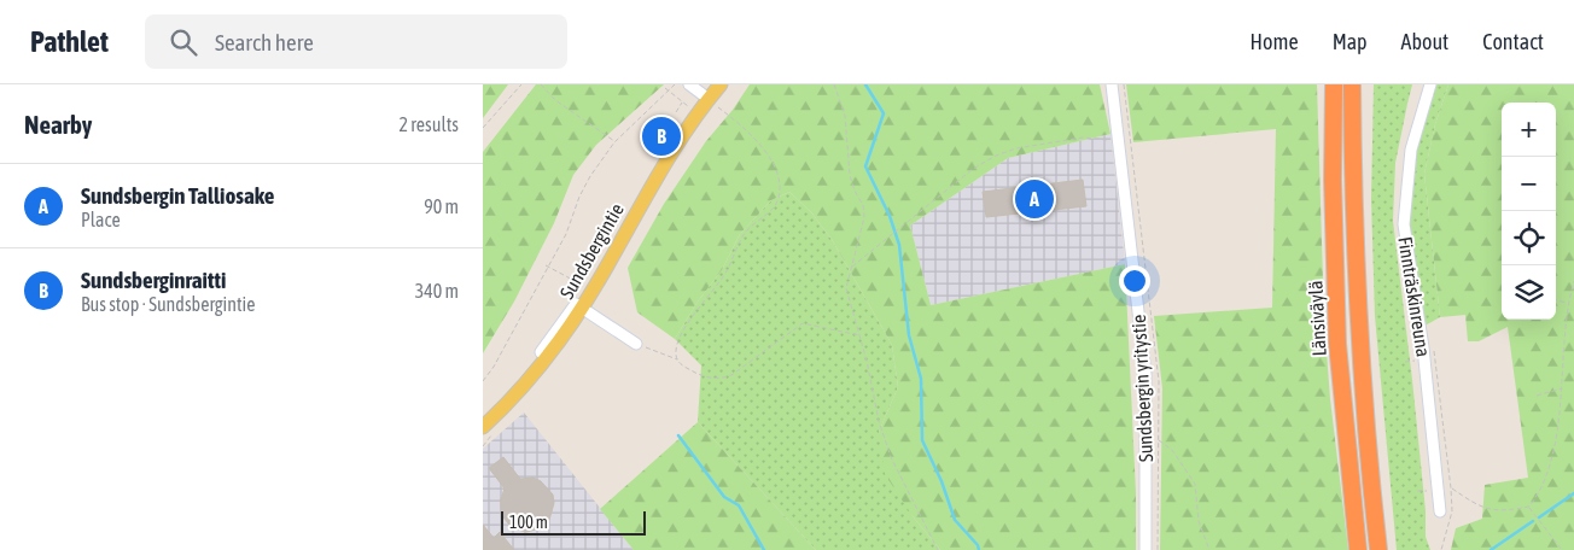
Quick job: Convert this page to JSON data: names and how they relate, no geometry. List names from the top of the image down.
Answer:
{
  "streets": {
    "highway": ["Länsiväylä"],
    "main road": ["Sundsbergintie"],
    "street": ["Finnträskinreuna", "Sundsbergin yritystie"]
  },
  "scale_bar": "100 m",
  "page": {
    "header": "Pathlet",
    "search": "Search here",
    "nav": [
      "Home",
      "Map",
      "About",
      "Contact"
    ],
    "heading": ["Nearby", "2 results"],
    "map_buttons": ["+", "−"],
    "pins": ["B", "A"],
    "list": [
      {
        "mark": "A",
        "name": "Sundsbergin Talliosake",
        "note": "Place",
        "value": "90 m"
      },
      {
        "mark": "B",
        "name": "Sundsberginraitti",
        "note": "Bus stop · Sundsbergintie",
        "value": "340 m"
      }
    ],
    "scale": "100 m"
  }
}
